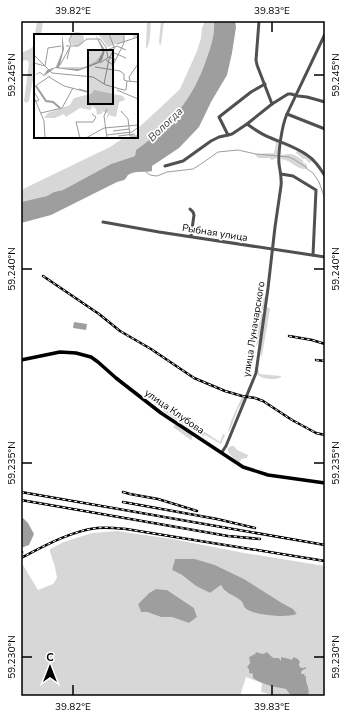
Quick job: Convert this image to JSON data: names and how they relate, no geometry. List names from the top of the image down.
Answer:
{
  "streets": {
    "main road": ["улица Клубова"],
    "street": ["Рыбная улица", "улица Луначарского"]
  },
  "crossings": [
    ["Рыбная улица", "улица Луначарского"],
    ["улица Луначарского", "улица Клубова"]
  ],
  "water": ["Вологда"],
  "north": "top",
  "coordinates": [
    "39.82°E",
    "39.83°E",
    "59.245°N",
    "59.240°N",
    "59.235°N",
    "59.230°N"
  ]
}
